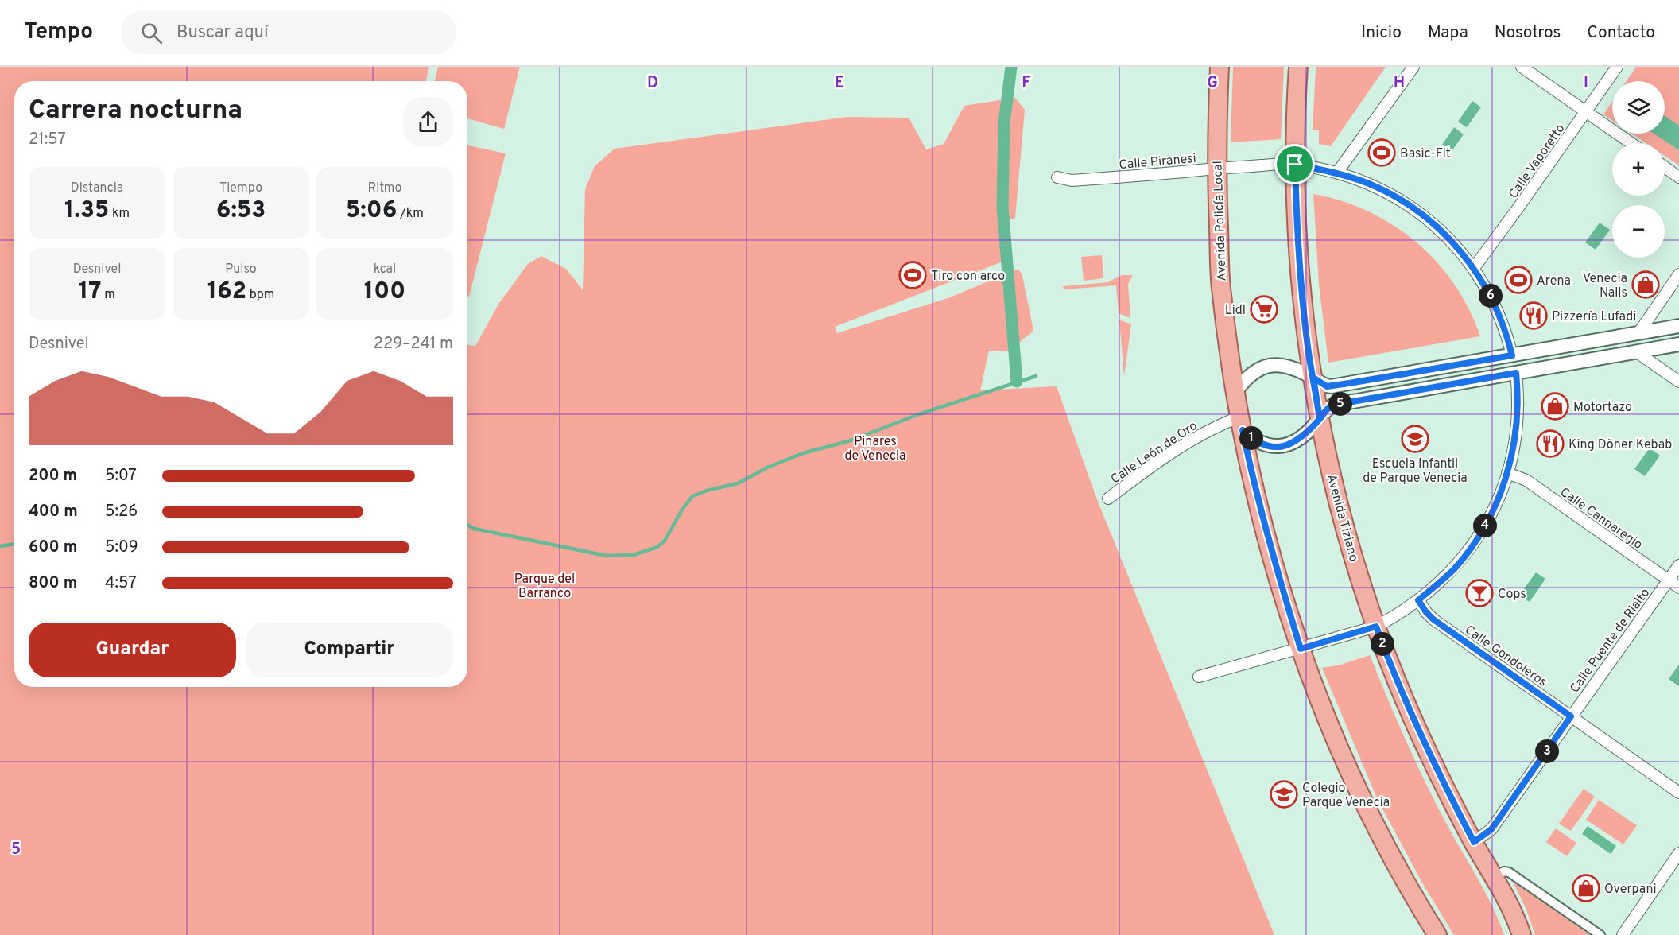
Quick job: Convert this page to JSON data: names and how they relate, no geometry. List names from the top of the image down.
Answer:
{
  "streets": {
    "main road": ["Avenida Policía Local", "Avenida Tiziano"],
    "street": [
      "Calle Piranesi",
      "Calle Vaporetto",
      "Calle León de Oro",
      "Calle Cannaregio",
      "Calle Puente de Rialto",
      "Calle Gondoleros"
    ]
  },
  "crossings": [
    ["Calle Piranesi", "Calle Vaporetto"],
    ["Calle Piranesi", "Avenida Policía Local"],
    ["Calle Piranesi", "Avenida Tiziano"],
    ["Avenida Policía Local", "Calle León de Oro"],
    ["Avenida Policía Local", "Avenida Tiziano"],
    ["Calle León de Oro", "Avenida Tiziano"],
    ["Avenida Tiziano", "Calle Puente de Rialto"],
    ["Calle Cannaregio", "Calle Puente de Rialto"],
    ["Calle Puente de Rialto", "Calle Gondoleros"]
  ],
  "parks": ["Pinares de Venecia", "Parque del Barranco"],
  "places": {
    "sports": ["Basic-Fit", "Tiro con arco", "Arena"],
    "shop": ["Venecia Nails", "Motortazo", "Overpani"],
    "supermarket": ["Lidl"],
    "restaurant": ["Pizzería Lufadi", "King Döner Kebab"],
    "school or university": ["Escuela Infantil de Parque Venecia", "Colegio Parque Venecia"],
    "bar": ["Cops"]
  },
  "page": {
    "header": "Tempo",
    "search": "Buscar aquí",
    "nav": [
      "Inicio",
      "Mapa",
      "Nosotros",
      "Contacto"
    ],
    "map_buttons": ["+", "−"],
    "heading": ["Carrera nocturna", "21:57"],
    "stats": [
      ["Distancia", "1.35 km"],
      ["Tiempo", "6:53"],
      ["Ritmo", "5:06 /km"],
      ["Desnivel", "17 m"],
      ["Pulso", "162 bpm"],
      ["kcal", "100"]
    ],
    "pins": [
      "6",
      "5",
      "1",
      "4",
      "2",
      "3"
    ],
    "chart": ["Desnivel", "229–241 m"],
    "list": [
      {
        "name": "200 m",
        "note": "5:07"
      },
      {
        "name": "400 m",
        "note": "5:26"
      },
      {
        "name": "600 m",
        "note": "5:09"
      },
      {
        "name": "800 m",
        "note": "4:57"
      }
    ],
    "buttons": ["Guardar", "Compartir"]
  },
  "grid": {
    "columns": [
      "D",
      "E",
      "F",
      "G",
      "H",
      "I"
    ],
    "rows": ["5"]
  }
}
